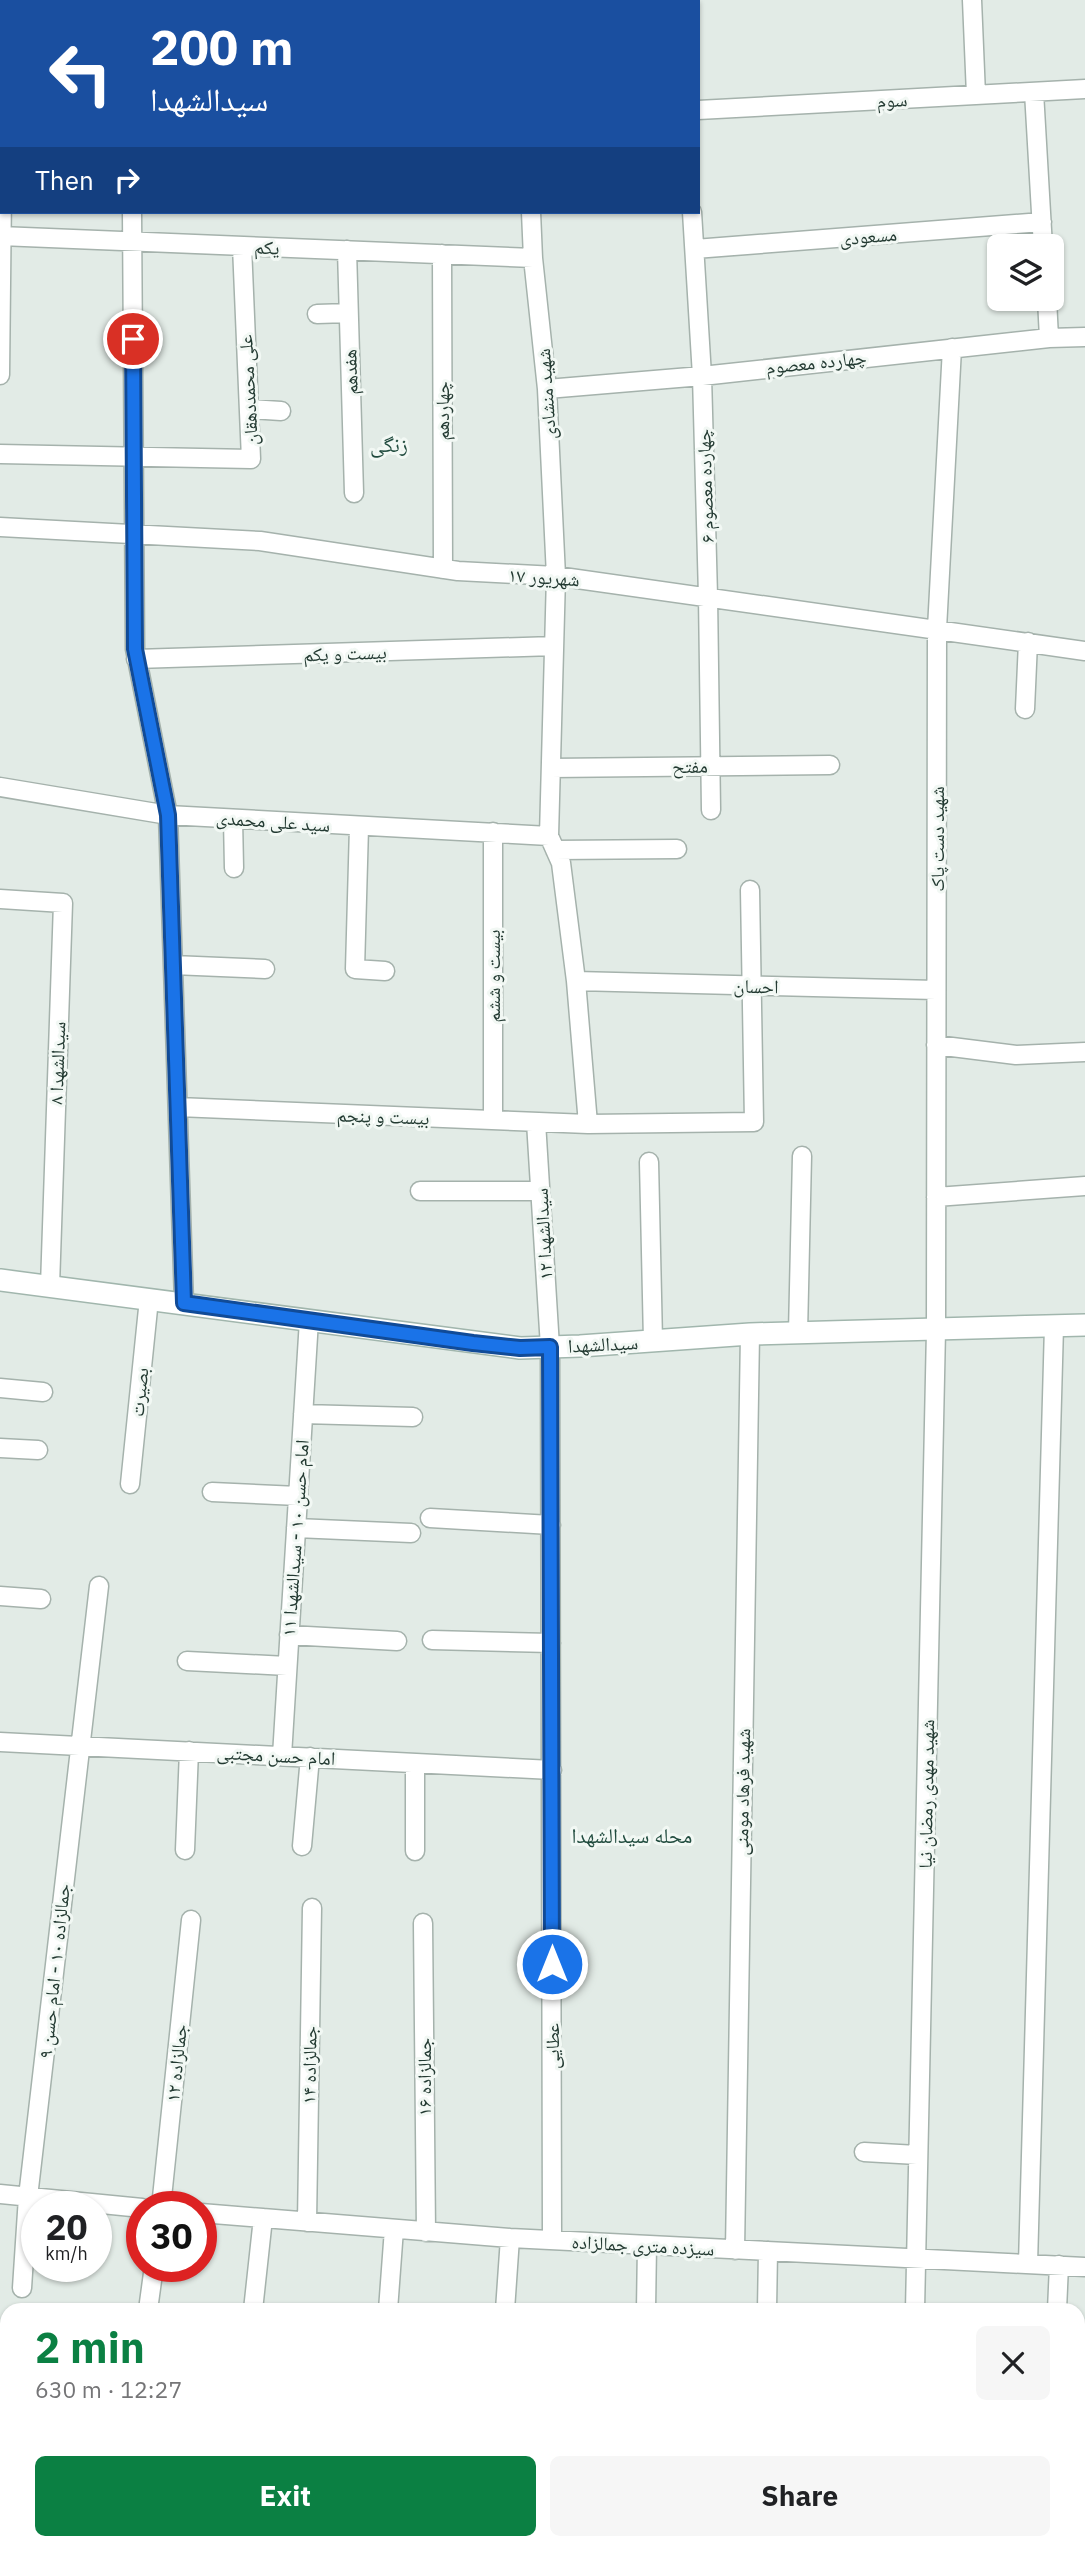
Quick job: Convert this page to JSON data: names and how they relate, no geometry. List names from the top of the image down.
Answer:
{
  "streets": {
    "street": [
      "سوم",
      "مسعودی",
      "یکم",
      "چهارده معصوم",
      "هفدهم",
      "علی محمددهقان",
      "شهید منشادی",
      "چهاردهم",
      "چهارده معصوم ۶",
      "۱۷ شهریور",
      "بیست و یکم",
      "مفتح",
      "سید علی محمدی",
      "شهید دست پاک",
      "بیست و ششم",
      "احسان",
      "سیدالشهدا ۸",
      "بیست و پنجم",
      "سیدالشهدا ۱۲",
      "سیدالشهدا",
      "بصیرت",
      "امام حسن ۱۰ - سیدالشهدا ۱۱",
      "امام حسن مجتبی",
      "شهید فرهاد مومنی",
      "شهید مهدی رمضان نیا",
      "جمالزاده ۱۰ - امام حسن ۹",
      "عطایی",
      "جمالزاده ۱۲",
      "جمالزاده ۱۴",
      "جمالزاده ۱۶",
      "سیزده متری جمالزاده"
    ]
  },
  "crossings": [
    ["مسعودی", "چهارده معصوم ۶"],
    ["یکم", "هفدهم"],
    ["یکم", "علی محمددهقان"],
    ["یکم", "شهید منشادی"],
    ["یکم", "چهاردهم"],
    ["چهارده معصوم", "شهید منشادی"],
    ["چهارده معصوم", "چهارده معصوم ۶"],
    ["چهارده معصوم", "شهید دست پاک"],
    ["شهید منشادی", "۱۷ شهریور"],
    ["شهید منشادی", "بیست و یکم"],
    ["شهید منشادی", "مفتح"],
    ["شهید منشادی", "سید علی محمدی"],
    ["شهید منشادی", "احسان"],
    ["شهید منشادی", "بیست و پنجم"],
    ["چهاردهم", "۱۷ شهریور"],
    ["چهارده معصوم ۶", "۱۷ شهریور"],
    ["چهارده معصوم ۶", "مفتح"],
    ["۱۷ شهریور", "شهید دست پاک"],
    ["سید علی محمدی", "بیست و ششم"],
    ["شهید دست پاک", "احسان"],
    ["شهید دست پاک", "سیدالشهدا"],
    ["شهید دست پاک", "شهید مهدی رمضان نیا"],
    ["بیست و ششم", "بیست و پنجم"],
    ["احسان", "بیست و پنجم"],
    ["سیدالشهدا ۸", "سیدالشهدا"],
    ["بیست و پنجم", "سیدالشهدا ۱۲"],
    ["سیدالشهدا ۱۲", "سیدالشهدا"],
    ["سیدالشهدا ۱۲", "عطایی"],
    ["سیدالشهدا", "بصیرت"],
    ["سیدالشهدا", "امام حسن ۱۰ - سیدالشهدا ۱۱"],
    ["سیدالشهدا", "شهید فرهاد مومنی"],
    ["سیدالشهدا", "شهید مهدی رمضان نیا"],
    ["سیدالشهدا", "عطایی"],
    ["امام حسن ۱۰ - سیدالشهدا ۱۱", "امام حسن مجتبی"],
    ["امام حسن مجتبی", "جمالزاده ۱۰ - امام حسن ۹"],
    ["امام حسن مجتبی", "عطایی"],
    ["شهید فرهاد مومنی", "سیزده متری جمالزاده"],
    ["شهید مهدی رمضان نیا", "سیزده متری جمالزاده"],
    ["عطایی", "سیزده متری جمالزاده"],
    ["جمالزاده ۱۴", "سیزده متری جمالزاده"],
    ["جمالزاده ۱۶", "سیزده متری جمالزاده"]
  ],
  "districts": ["زنگی", "محله سیدالشهدا"],
  "page": {
    "turn": ["200 m", "سیدالشهدا"],
    "then": "Then",
    "speed": "20 km/h",
    "limit": "30",
    "heading": ["2 min", "630 m · 12:27"],
    "buttons": ["Exit", "Share"]
  }
}
